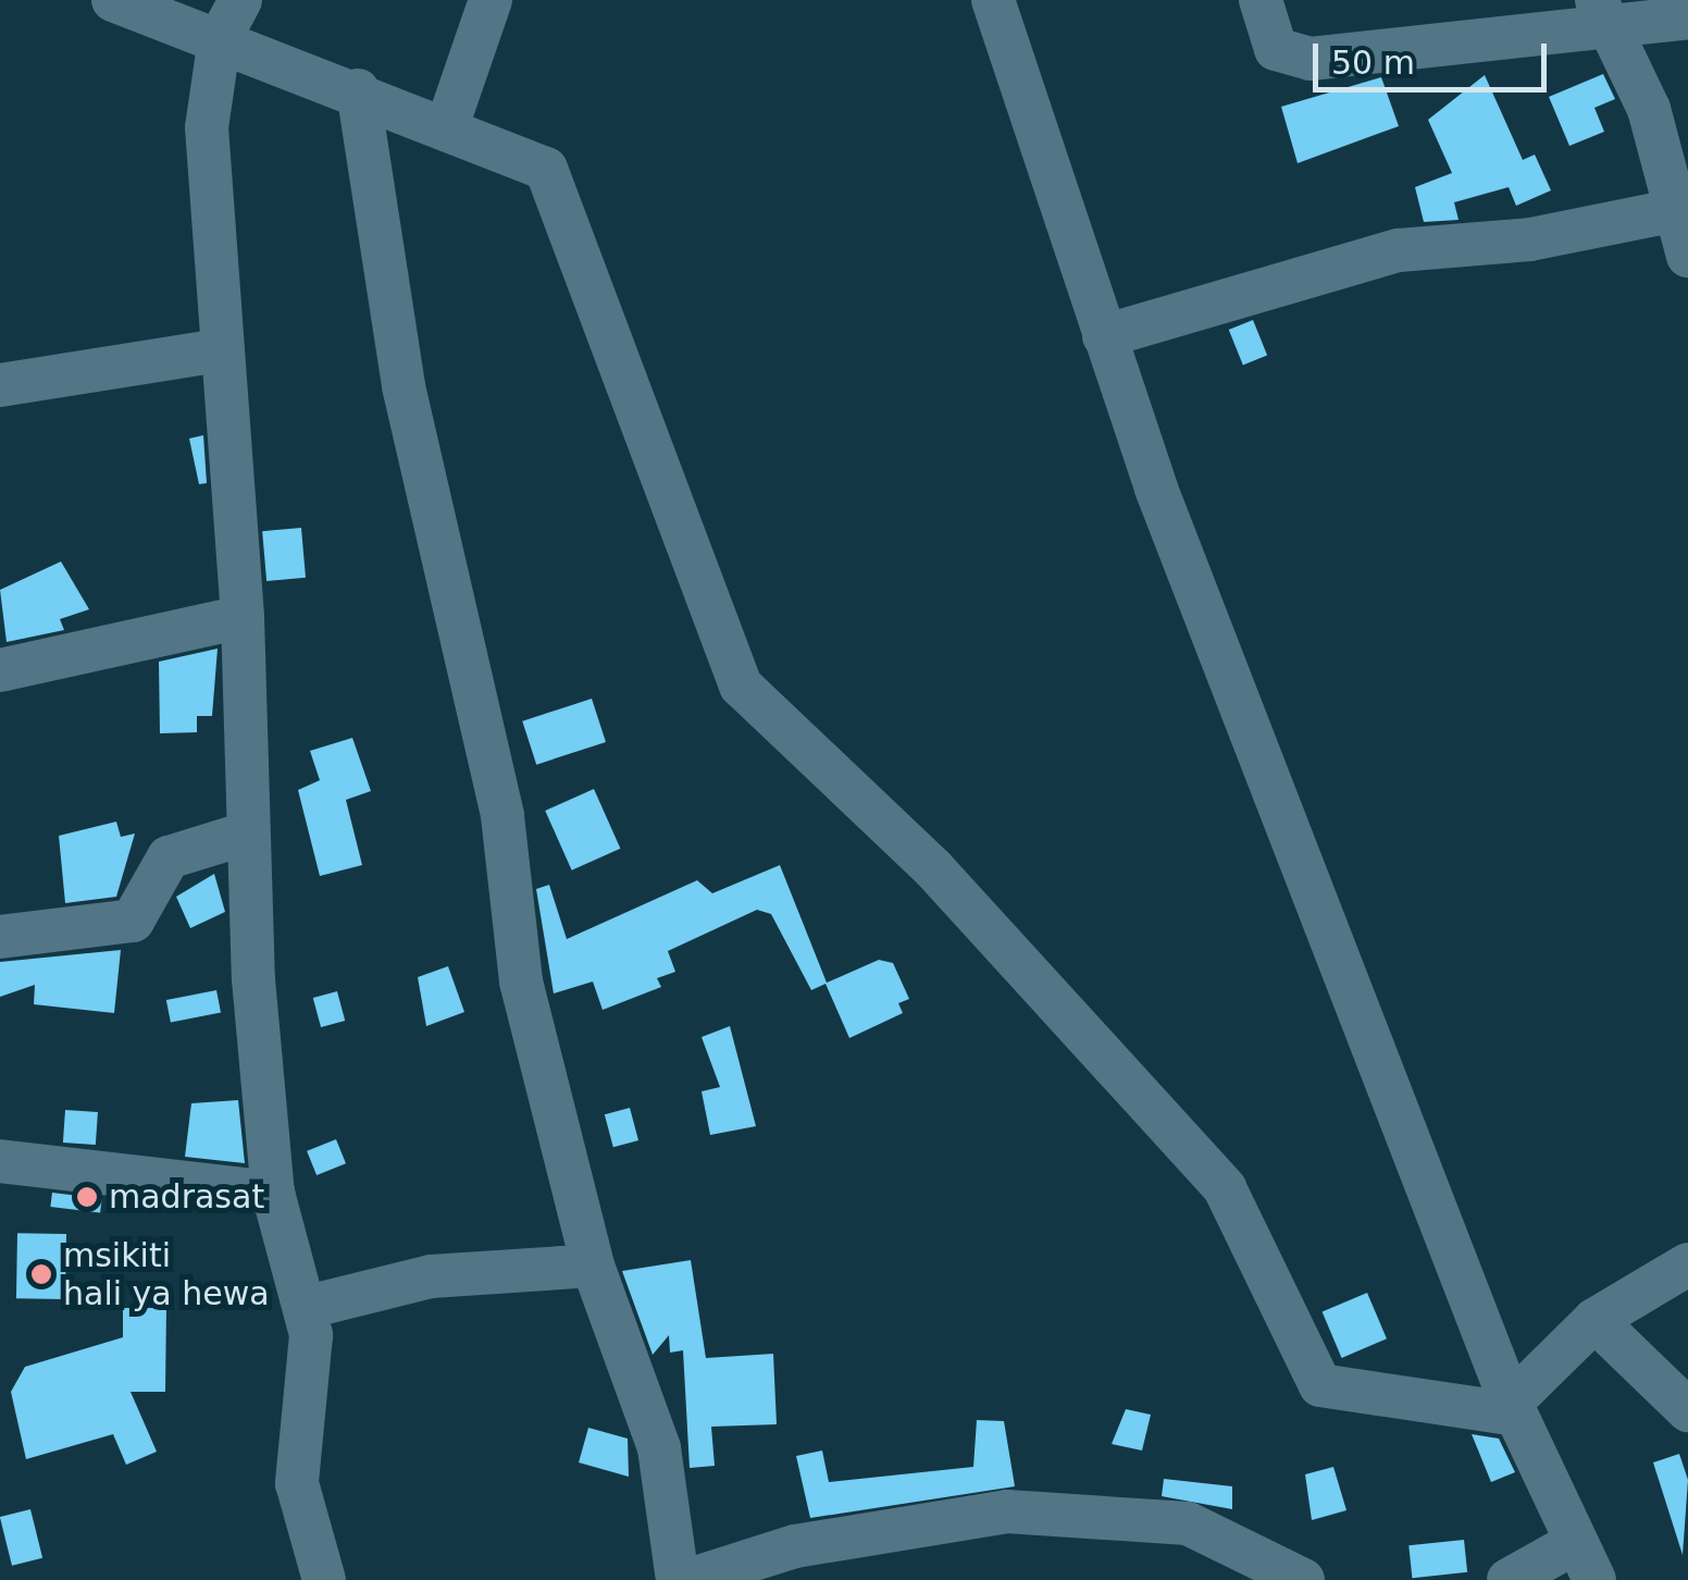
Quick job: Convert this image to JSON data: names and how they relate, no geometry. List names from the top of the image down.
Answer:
{
  "places": ["madrasat", "msikiti hali ya hewa"],
  "scale_bar": "50 m"
}
